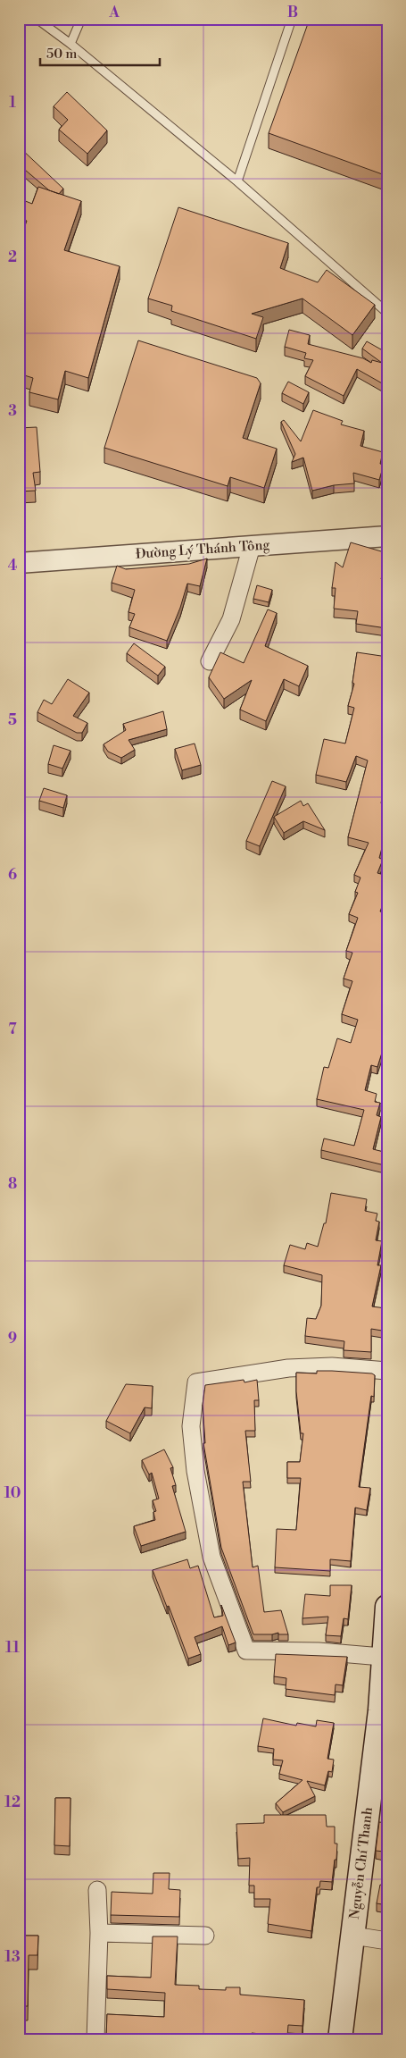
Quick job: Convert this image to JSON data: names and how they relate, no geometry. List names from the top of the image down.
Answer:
{
  "streets": {
    "main road": ["Nguyễn Chí Thanh"],
    "street": ["Đường Lý Thánh Tông"]
  },
  "scale_bar": "50 m",
  "grid": {
    "columns": ["A", "B"],
    "rows": [
      "1",
      "2",
      "3",
      "4",
      "5",
      "6",
      "7",
      "8",
      "9",
      "10",
      "11",
      "12",
      "13"
    ]
  }
}
